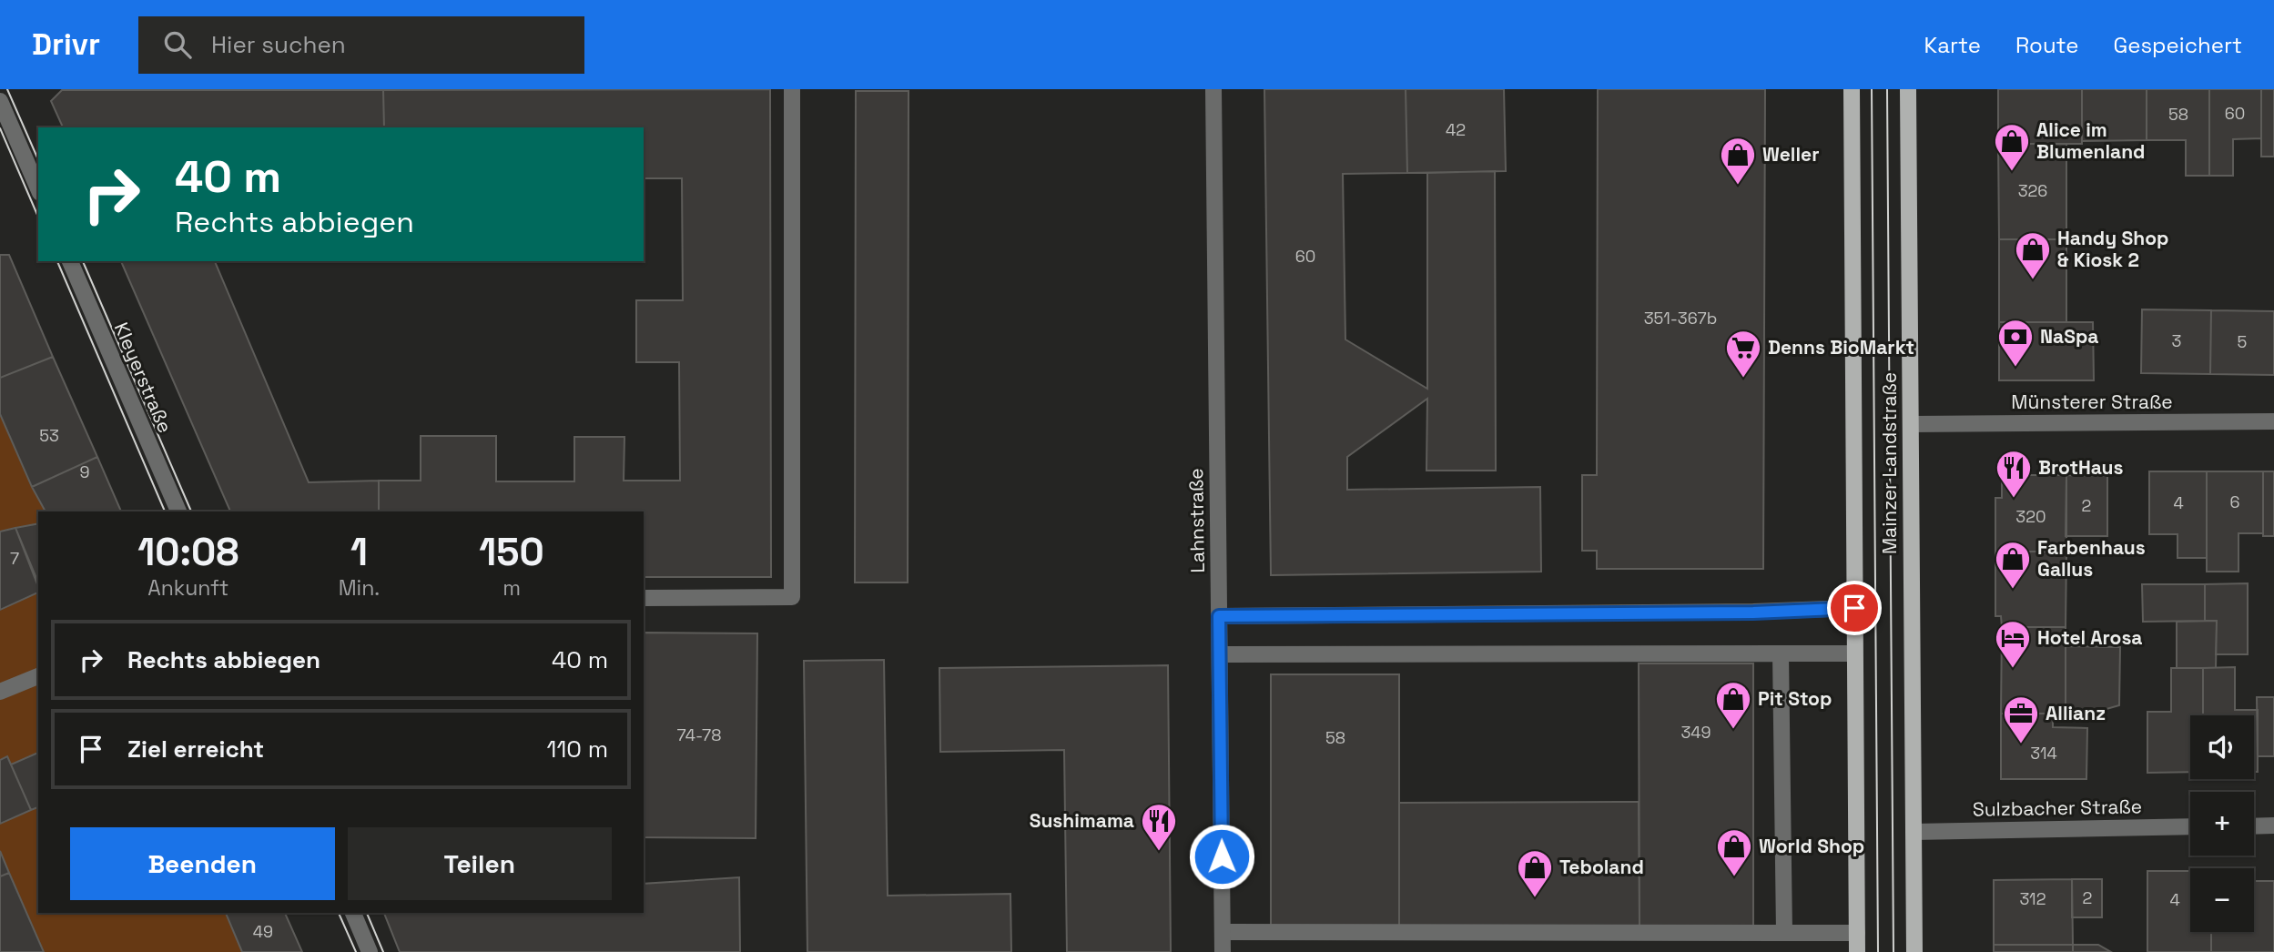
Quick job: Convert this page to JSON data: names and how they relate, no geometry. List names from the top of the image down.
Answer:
{
  "streets": {
    "main road": ["Mainzer Landstraße"],
    "street": [
      "Kleyerstraße",
      "Münsterer Straße",
      "Lahnstraße",
      "Sulzbacher Straße"
    ]
  },
  "crossings": [
    ["Münsterer Straße", "Mainzer Landstraße"],
    ["Mainzer Landstraße", "Sulzbacher Straße"]
  ],
  "places": {
    "shop": [
      "Alice im Blumenland",
      "Weller",
      "Handy Shop & Kiosk 2",
      "Farbenhaus Gallus",
      "Pit Stop",
      "World Shop",
      "Teboland"
    ],
    "bank": ["NaSpa"],
    "supermarket": ["Denns BioMarkt"],
    "restaurant": ["BrotHaus", "Sushimama"],
    "hotel": ["Hotel Arosa"],
    "office": ["Allianz"]
  },
  "house_numbers": [
    "60",
    "58",
    "42",
    "326",
    "60",
    "351-367b",
    "3",
    "5",
    "53",
    "9",
    "6",
    "4",
    "2",
    "320",
    "7",
    "349",
    "74-78",
    "58",
    "314",
    "2",
    "312",
    "4",
    "49"
  ],
  "page": {
    "header": "Drivr",
    "search": "Hier suchen",
    "nav": ["Karte", "Route", "Gespeichert"],
    "turn": ["40 m", "Rechts abbiegen"],
    "eta": [
      "10:08",
      "Ankunft",
      "1",
      "Min.",
      "150",
      "m"
    ],
    "list": [
      {
        "name": "Rechts abbiegen",
        "value": "40 m"
      },
      {
        "name": "Ziel erreicht",
        "value": "110 m"
      }
    ],
    "map_buttons": ["+", "−"],
    "buttons": ["Beenden", "Teilen"]
  }
}
